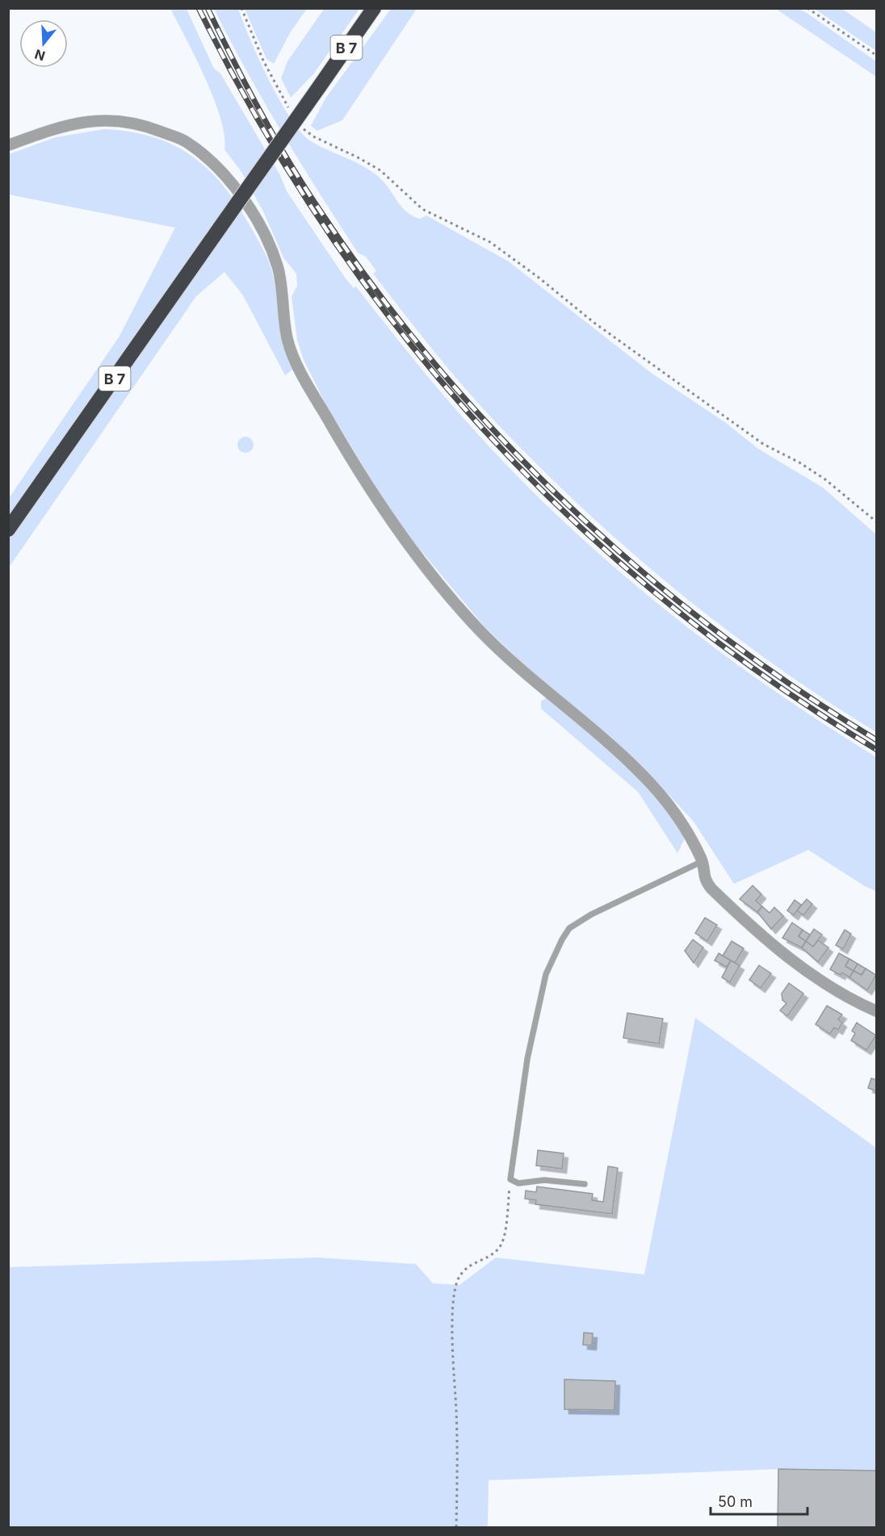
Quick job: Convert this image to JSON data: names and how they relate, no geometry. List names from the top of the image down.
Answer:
{
  "streets": {
    "highway": ["B 7"]
  },
  "scale_bar": "50 m",
  "north": "bottom"
}
